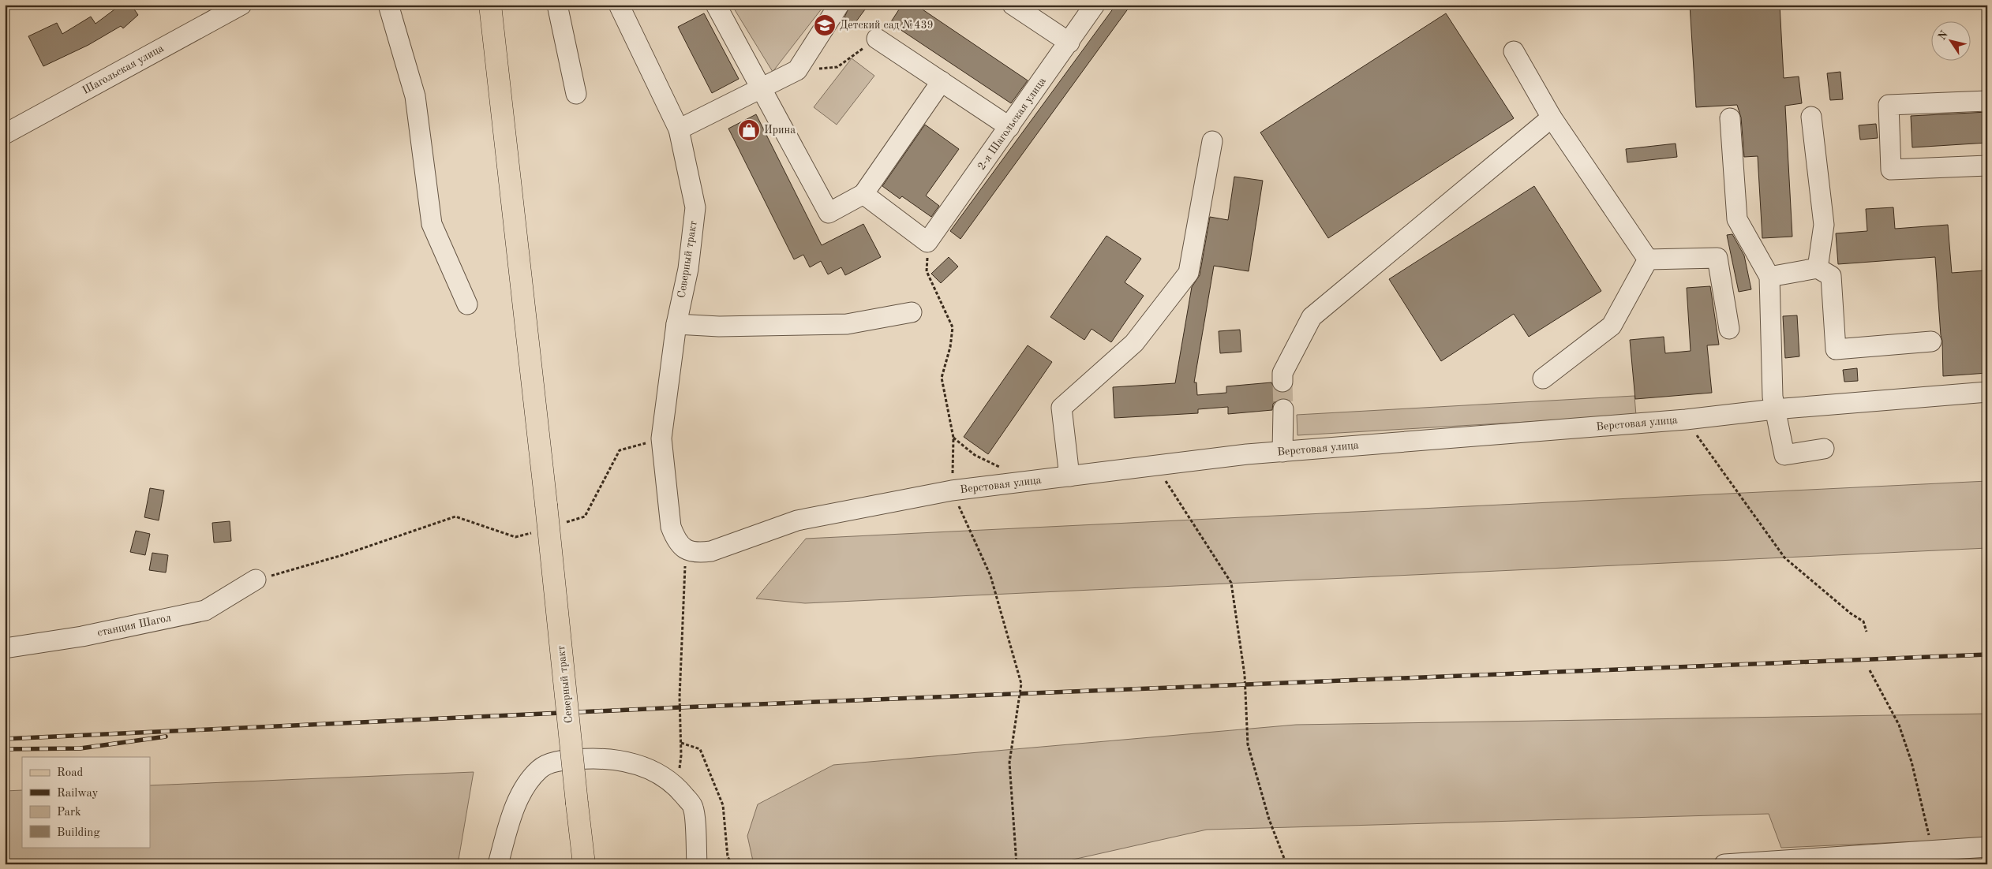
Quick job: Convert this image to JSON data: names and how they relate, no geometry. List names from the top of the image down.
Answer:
{
  "streets": {
    "main road": ["Северный тракт"],
    "street": [
      "Шагольская улица",
      "2-я Шагольская улица",
      "Верстовая улица",
      "станция Шагол"
    ]
  },
  "crossings": [
    ["Северный тракт", "Верстовая улица"]
  ],
  "places": {
    "school or university": ["Детский сад №439"],
    "shop": ["Ирина"]
  },
  "legend": [
    "Road",
    "Railway",
    "Park",
    "Building"
  ],
  "north": "top left"
}
